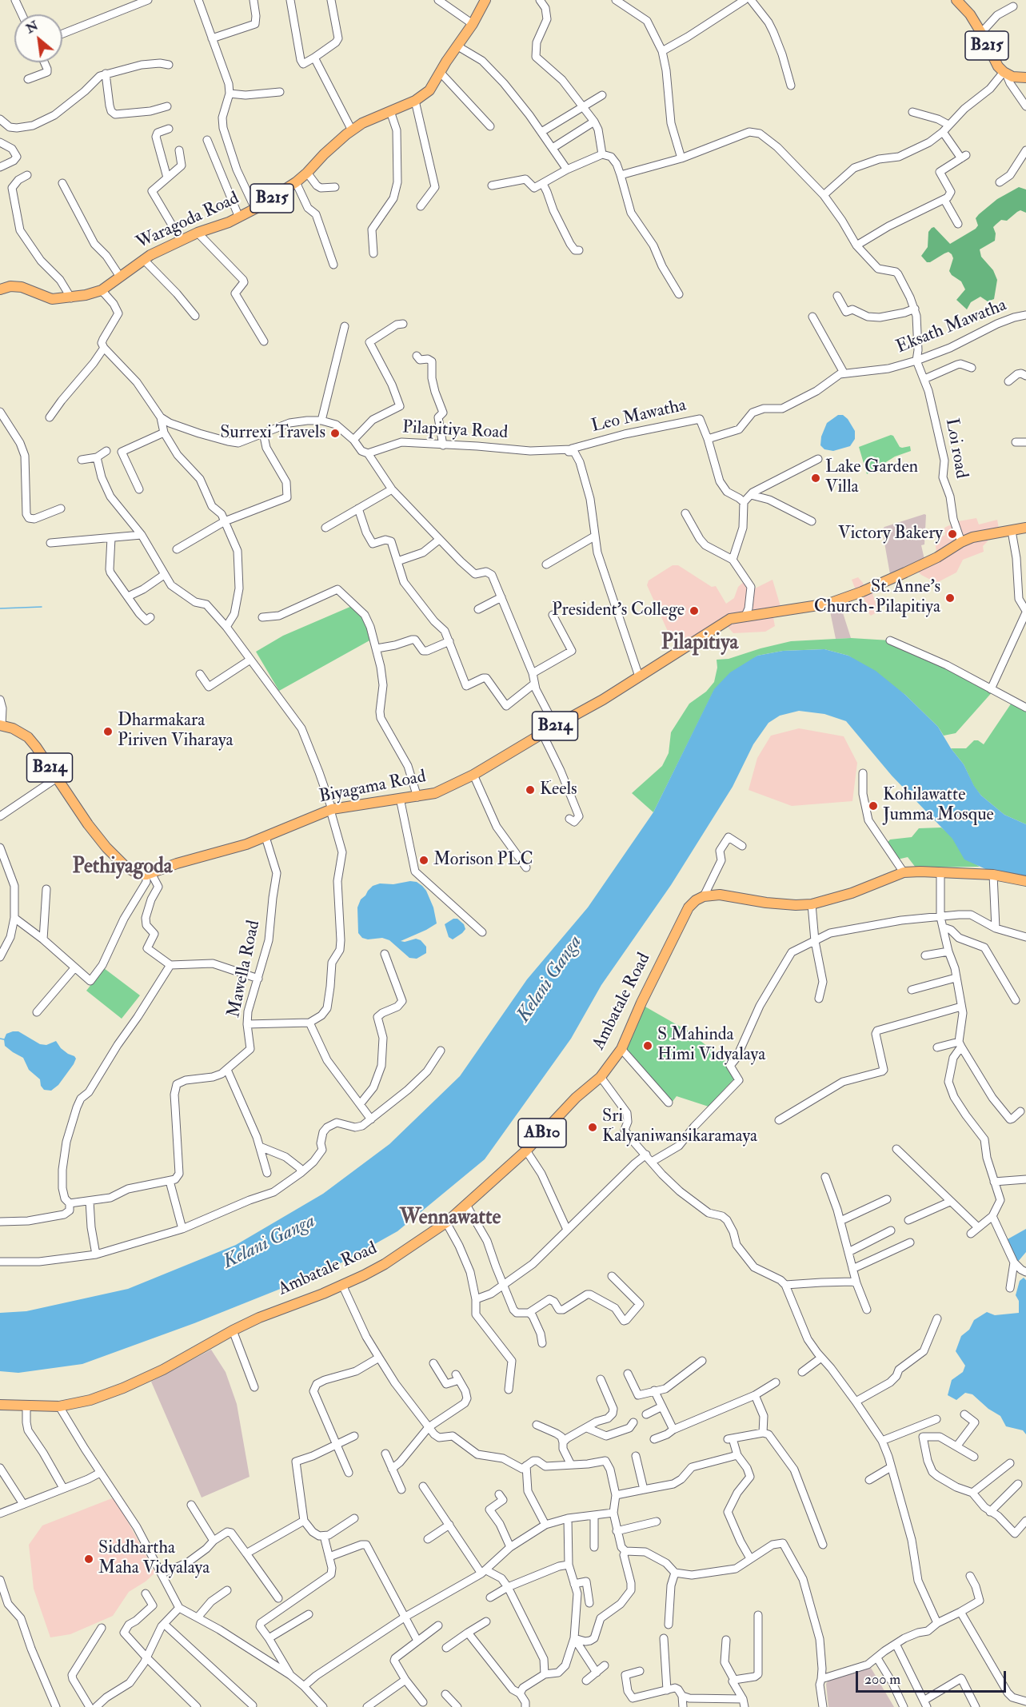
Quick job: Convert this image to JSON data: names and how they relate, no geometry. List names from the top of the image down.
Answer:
{
  "streets": {
    "main road": [
      "B215",
      "Waragoda Road",
      "B214",
      "Biyagama Road",
      "Ambatale Road",
      "AB10"
    ],
    "street": [
      "Eksath Mawatha",
      "Leo Mawatha",
      "Pilapitiya Road",
      "Loi road",
      "Mawella Road"
    ]
  },
  "crossings": [
    ["Eksath Mawatha", "Leo Mawatha"],
    ["Eksath Mawatha", "Loi road"],
    ["Leo Mawatha", "Pilapitiya Road"],
    ["Loi road", "Biyagama Road"],
    ["B214", "Biyagama Road"],
    ["Biyagama Road", "Mawella Road"]
  ],
  "districts": ["Pilapitiya", "Pethiyagoda", "Wennawatte"],
  "water": ["Kelani Ganga"],
  "places": [
    "Surrexi Travels",
    "Lake Garden Villa",
    "Victory Bakery",
    "St. Anne’s Church-Pilapitiya",
    "President's College",
    "Dharmakara Piriven Viharaya",
    "Keels",
    "Kohilawatte Jumma Mosque",
    "Morison PLC",
    "S Mahinda Himi Vidyalaya",
    "Sri Kalyaniwansikaramaya",
    "Siddhartha Maha Vidyalaya"
  ],
  "scale_bar": "200 m",
  "north": "top left"
}
